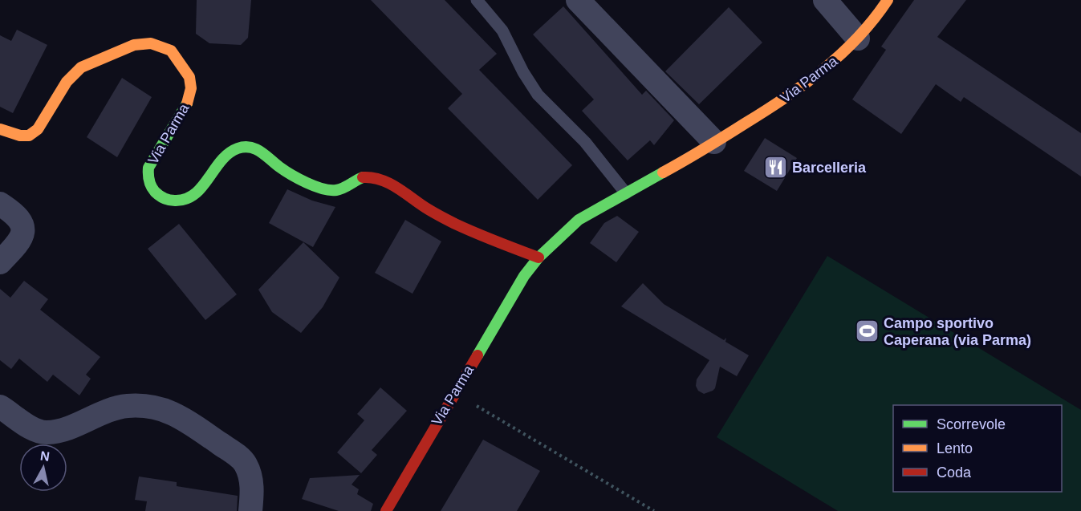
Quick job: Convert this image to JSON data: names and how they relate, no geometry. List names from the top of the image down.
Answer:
{
  "streets": {
    "street": ["Via Parma"]
  },
  "places": {
    "restaurant": ["Barcelleria"],
    "sports": ["Campo sportivo Caperana (via Parma)"]
  },
  "legend": ["Scorrevole", "Lento", "Coda"],
  "north": "top"
}
